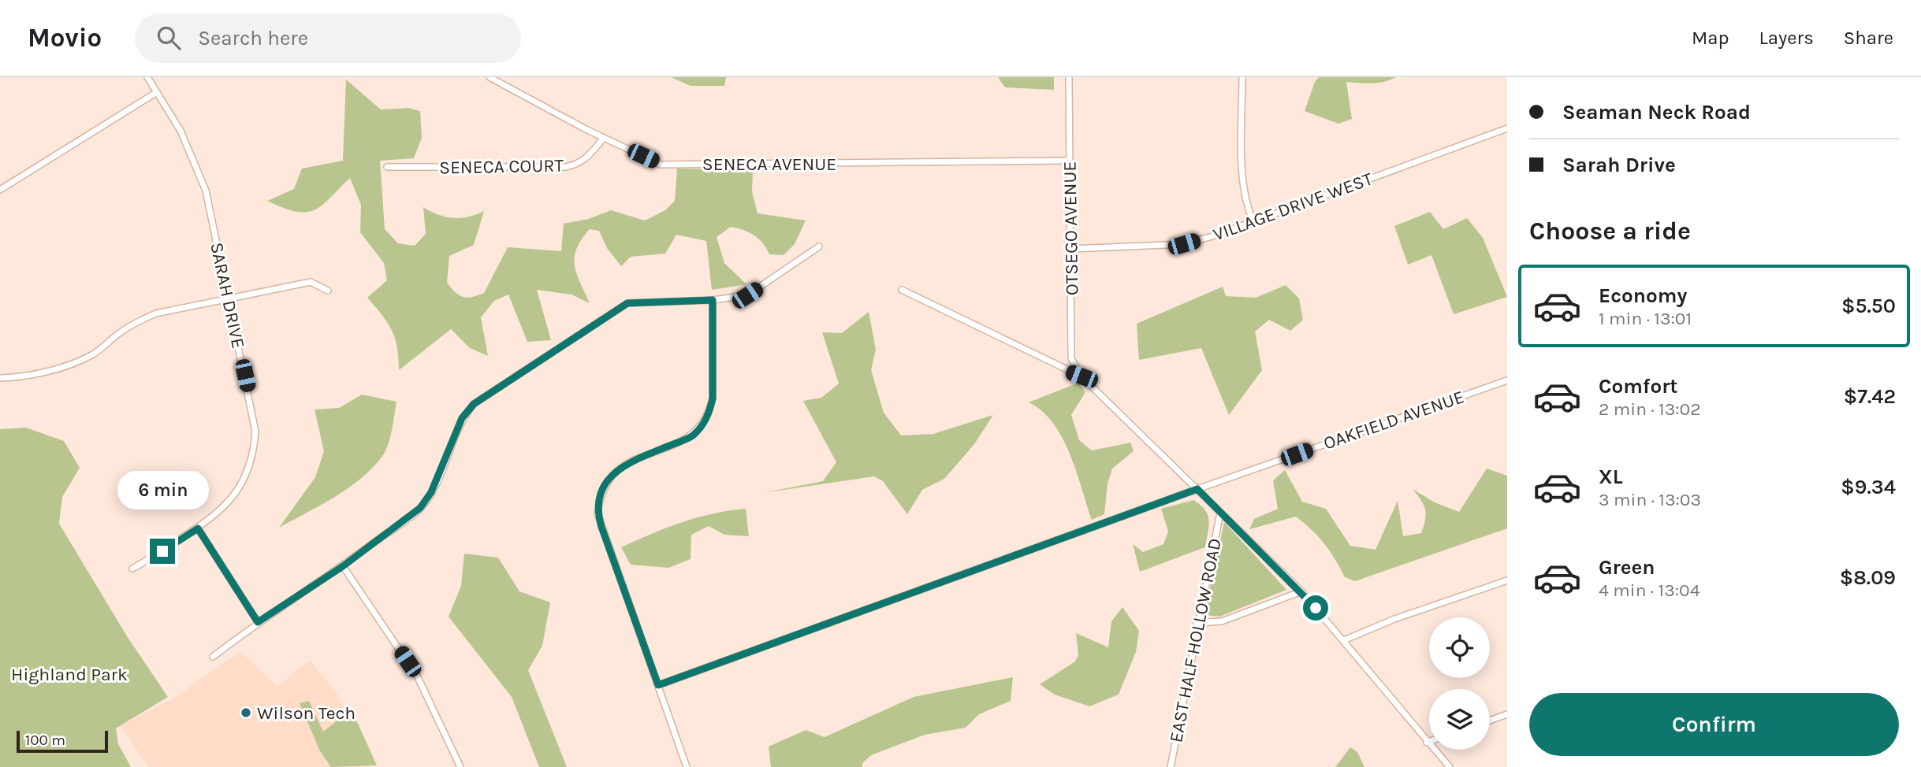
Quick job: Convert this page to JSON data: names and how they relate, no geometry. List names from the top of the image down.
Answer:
{
  "streets": {
    "street": [
      "SENECA AVENUE",
      "SENECA COURT",
      "VILLAGE DRIVE WEST",
      "OTSEGO AVENUE",
      "SARAH DRIVE",
      "OAKFIELD AVENUE",
      "EAST HALF HOLLOW ROAD"
    ]
  },
  "crossings": [
    ["SENECA AVENUE", "SENECA COURT"],
    ["SENECA AVENUE", "OTSEGO AVENUE"],
    ["VILLAGE DRIVE WEST", "OTSEGO AVENUE"]
  ],
  "parks": ["Highland Park"],
  "places": ["Wilson Tech"],
  "scale_bar": "100 m",
  "page": {
    "header": "Movio",
    "search": "Search here",
    "nav": ["Map", "Layers", "Share"],
    "banner": ["Seaman Neck Road", "Sarah Drive"],
    "heading": "Choose a ride",
    "list": [
      {
        "name": "Economy",
        "note": "1 min · 13:01",
        "value": "$5.50"
      },
      {
        "name": "Comfort",
        "note": "2 min · 13:02",
        "value": "$7.42"
      },
      {
        "name": "XL",
        "note": "3 min · 13:03",
        "value": "$9.34"
      },
      {
        "name": "Green",
        "note": "4 min · 13:04",
        "value": "$8.09"
      }
    ],
    "bubble": "6 min",
    "buttons": "Confirm",
    "scale": "100 m"
  }
}
